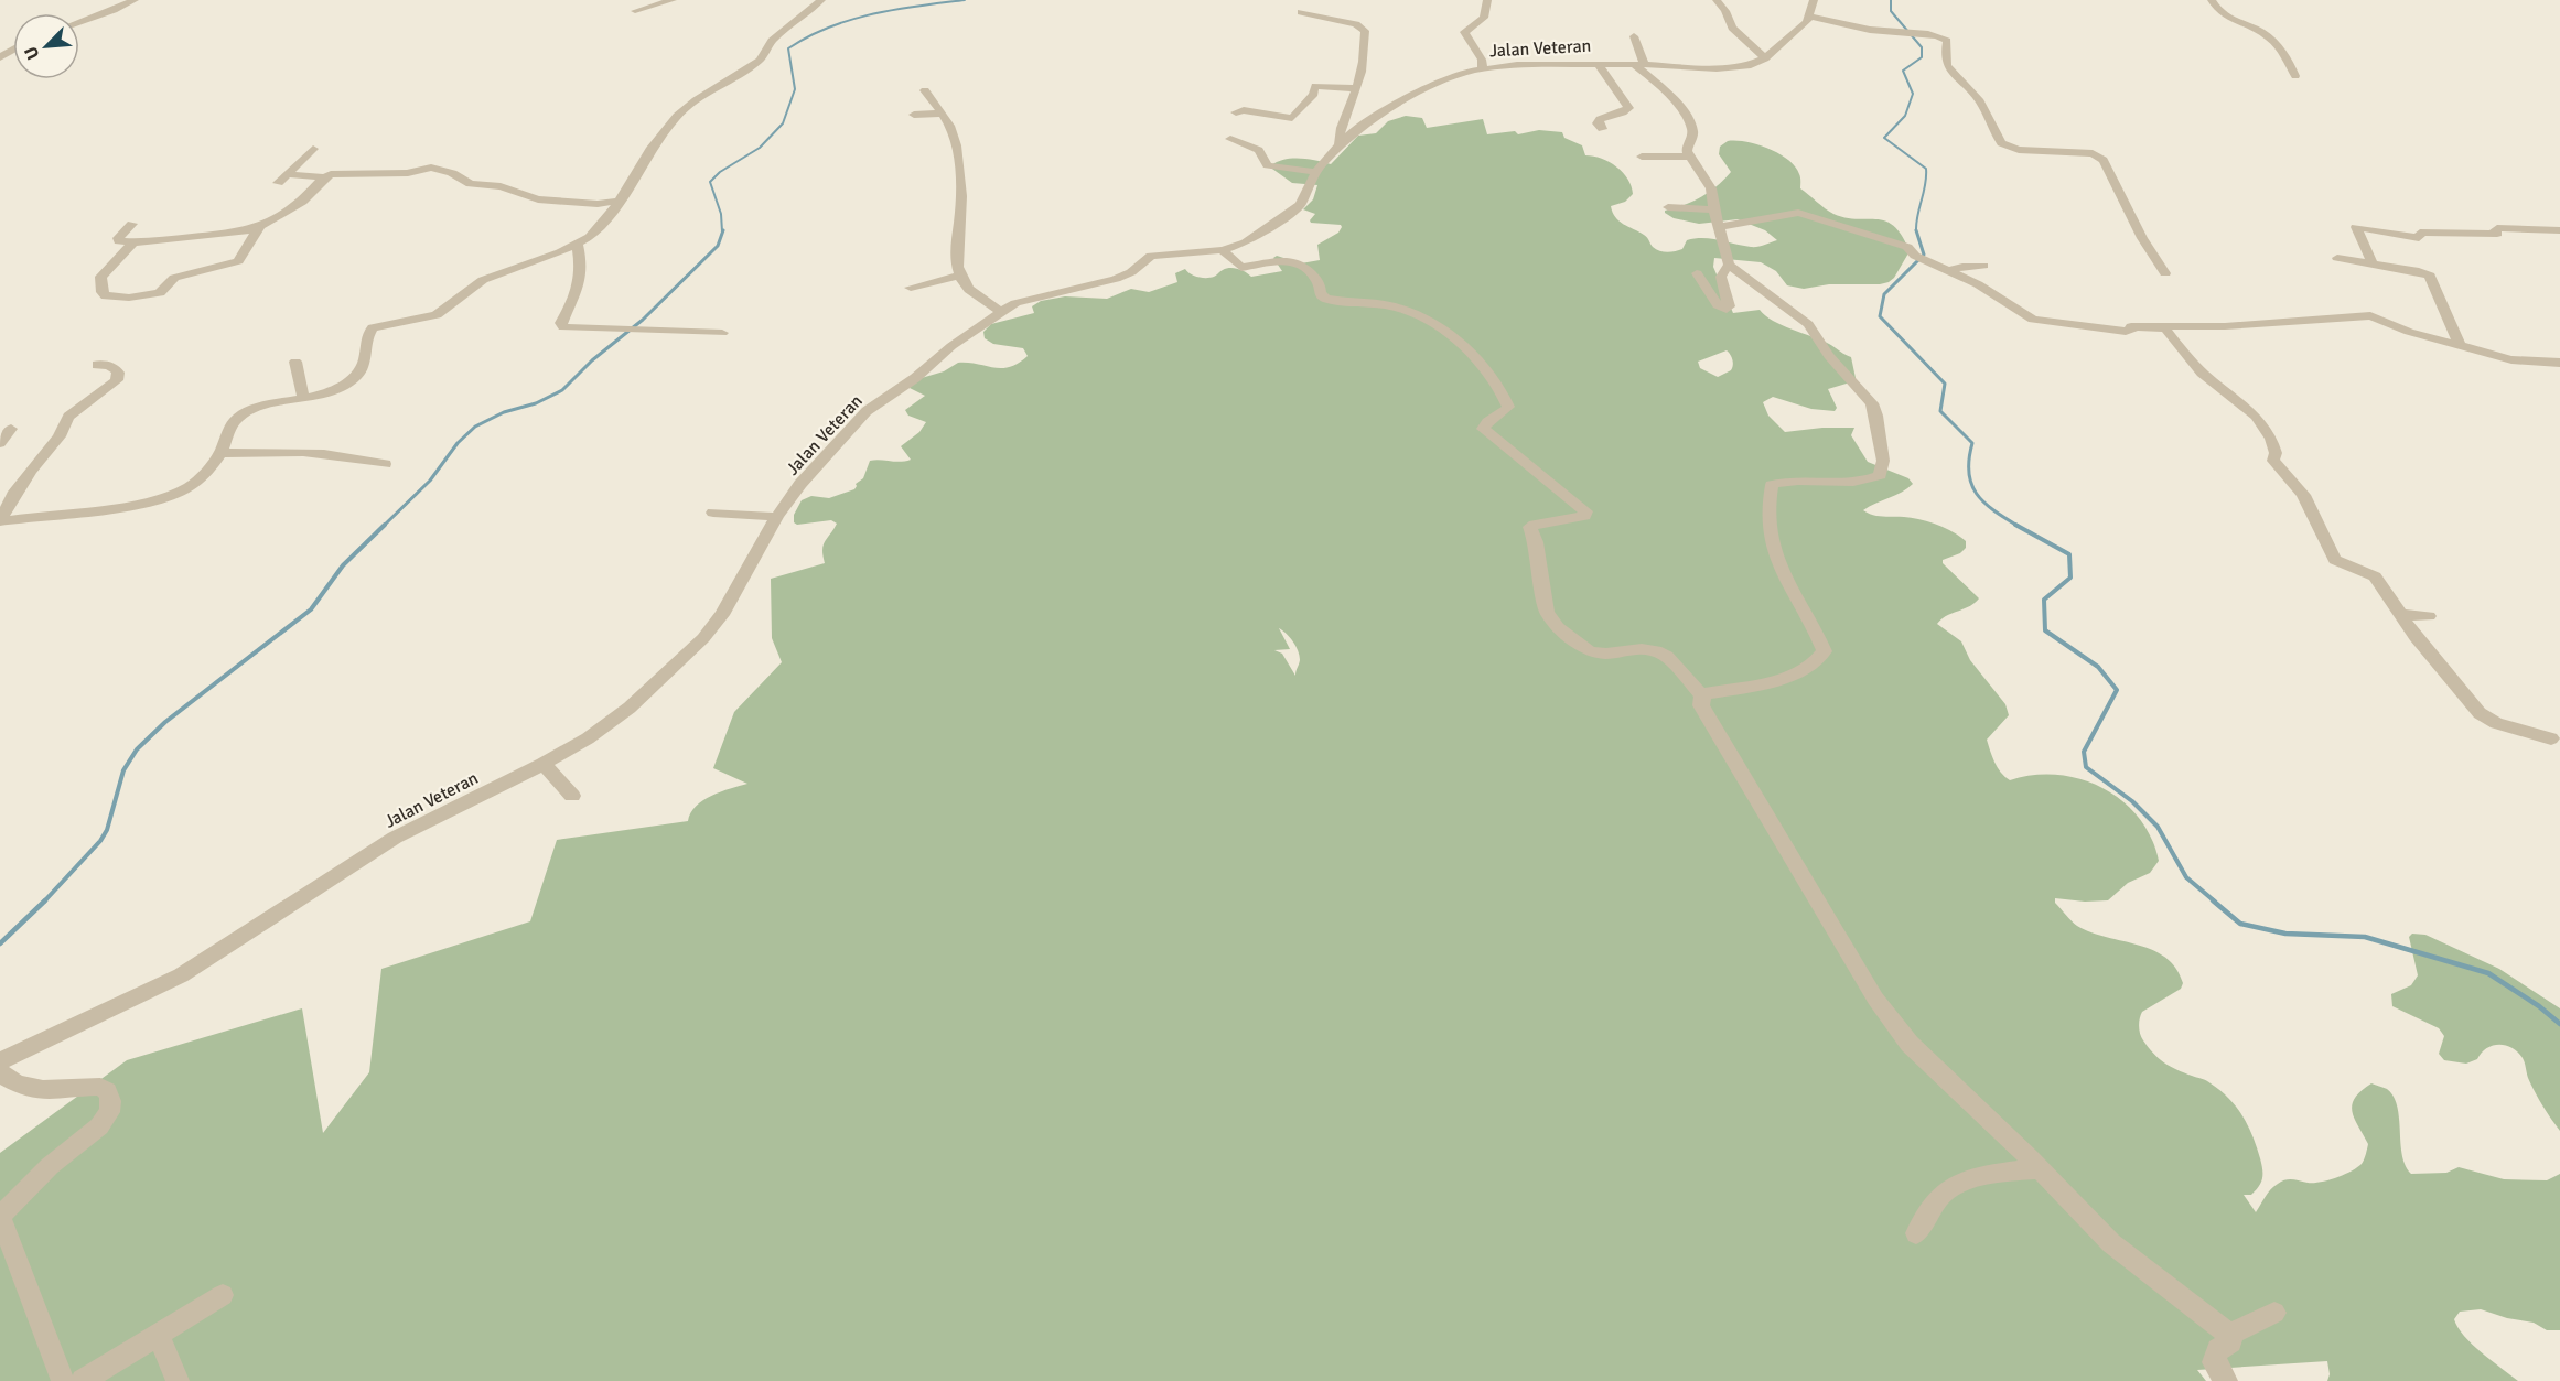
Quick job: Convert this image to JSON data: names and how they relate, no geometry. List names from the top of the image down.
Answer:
{
  "streets": {
    "street": ["Jalan Veteran"]
  },
  "north": "bottom left"
}
